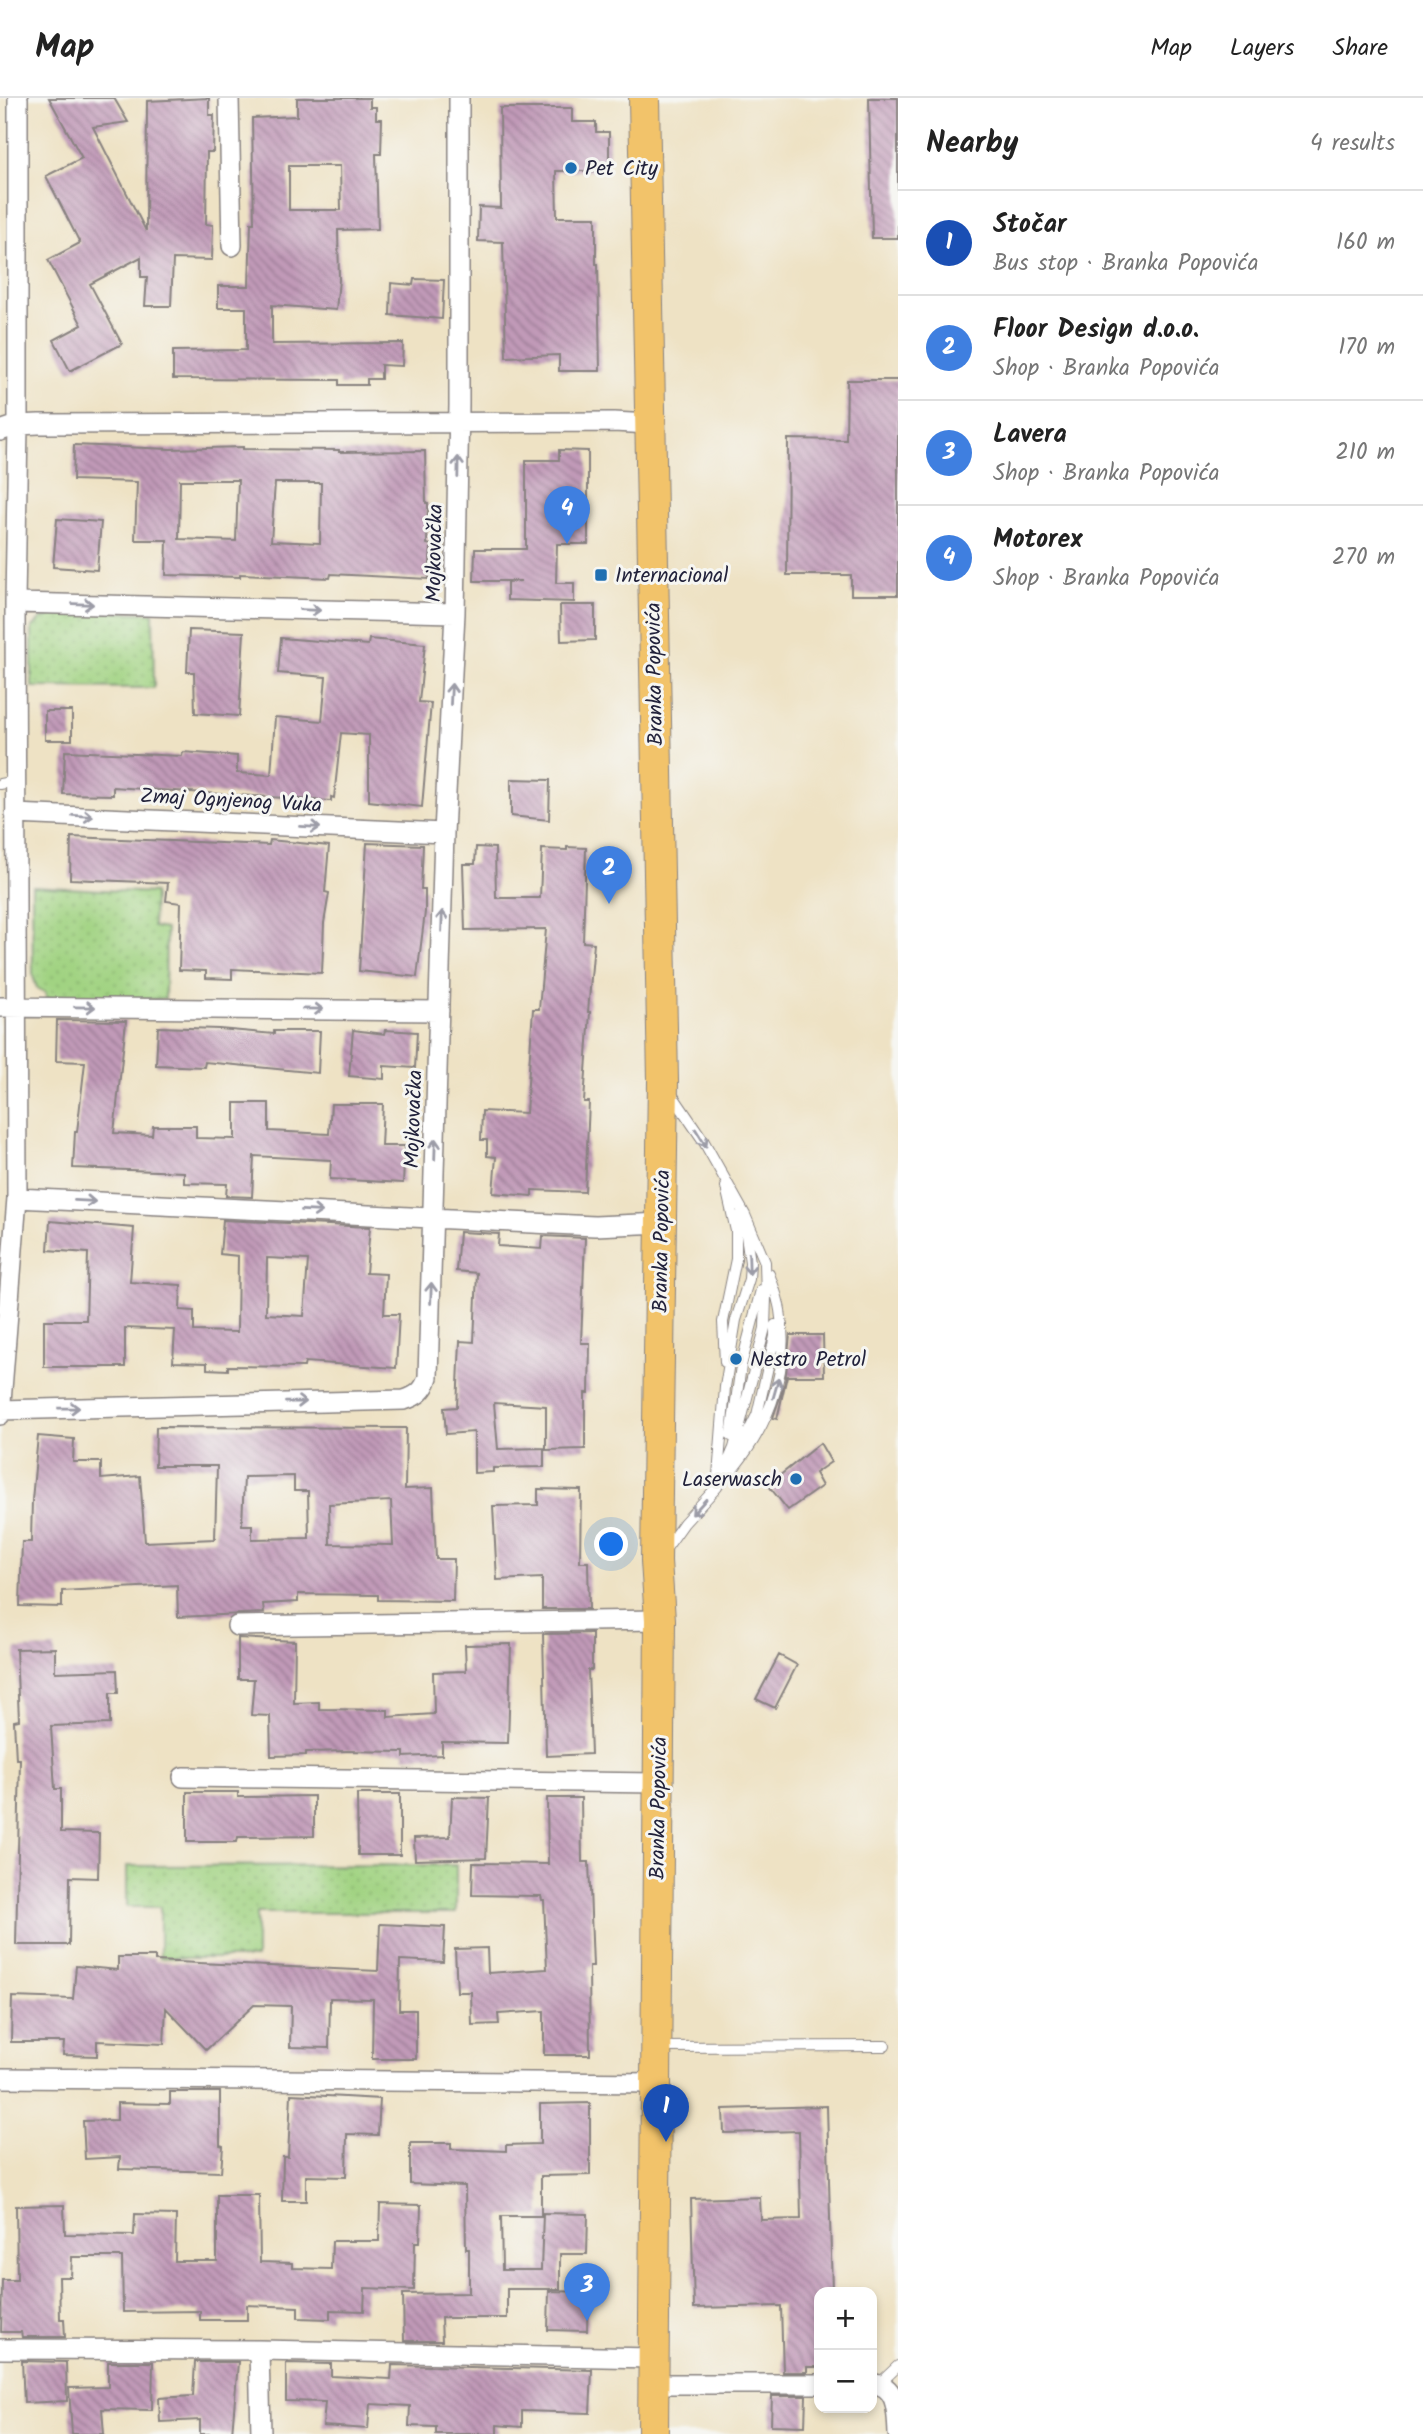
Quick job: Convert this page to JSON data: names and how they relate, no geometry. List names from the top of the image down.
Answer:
{
  "streets": {
    "main road": ["Branka Popovića"],
    "street": ["Mojkovačka", "Zmaj Ognjenog Vuka"]
  },
  "crossings": [
    ["Mojkovačka", "Zmaj Ognjenog Vuka"]
  ],
  "one_way": ["Zmaj Ognjenog Vuka"],
  "places": {
    "other": ["Pet City", "Nestro Petrol", "Laserwasch"],
    "transit": ["Internacional"]
  },
  "page": {
    "header": "Map",
    "nav": ["Map", "Layers", "Share"],
    "heading": ["Nearby", "4 results"],
    "list": [
      {
        "mark": "1",
        "name": "Stočar",
        "note": "Bus stop · Branka Popovića",
        "value": "160 m"
      },
      {
        "mark": "2",
        "name": "Floor Design d.o.o.",
        "note": "Shop · Branka Popovića",
        "value": "170 m"
      },
      {
        "mark": "3",
        "name": "Lavera",
        "note": "Shop · Branka Popovića",
        "value": "210 m"
      },
      {
        "mark": "4",
        "name": "Motorex",
        "note": "Shop · Branka Popovića",
        "value": "270 m"
      }
    ],
    "pins": [
      "4",
      "2",
      "1",
      "3"
    ],
    "map_buttons": ["+", "−"]
  }
}
